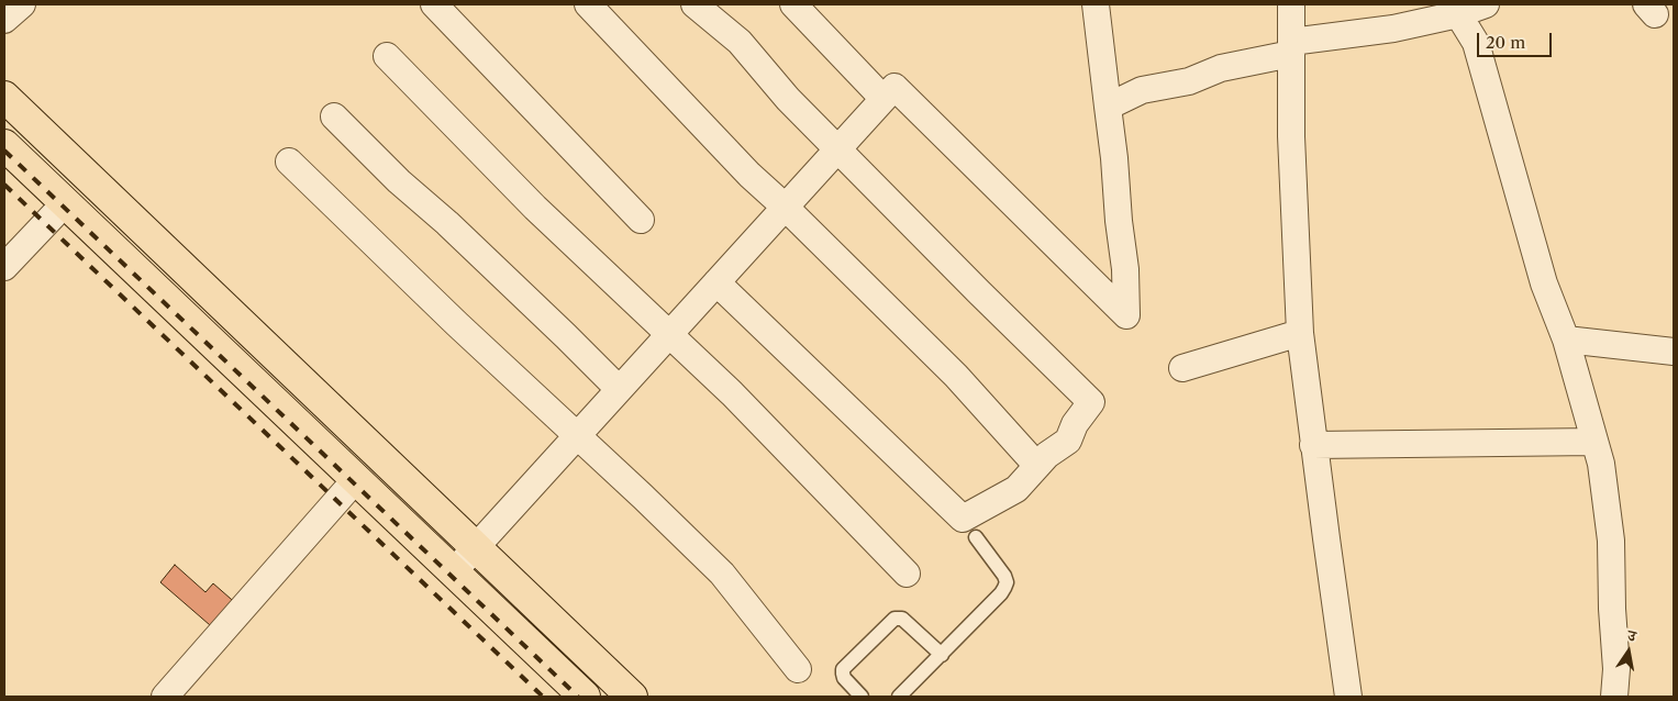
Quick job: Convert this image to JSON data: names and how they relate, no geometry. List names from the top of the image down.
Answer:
{
  "scale_bar": "20 m",
  "north": "top"
}
